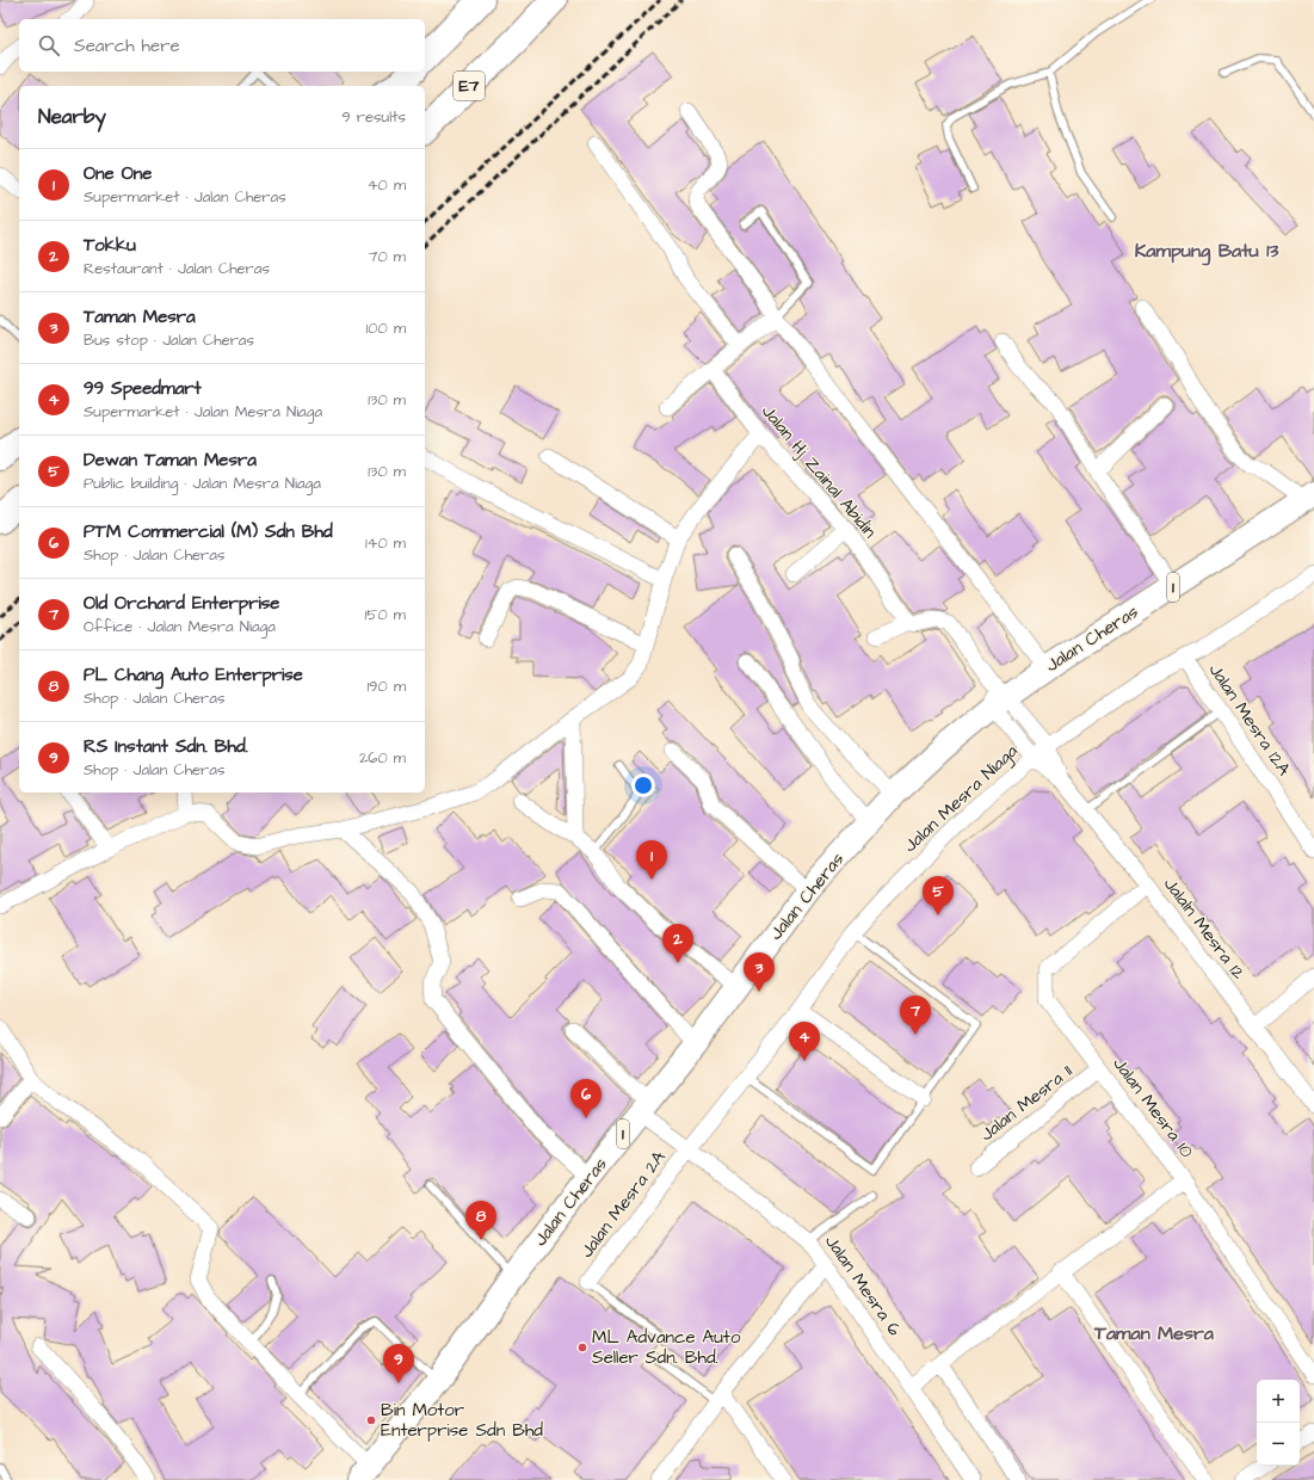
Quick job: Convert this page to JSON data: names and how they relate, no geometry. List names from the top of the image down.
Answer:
{
  "streets": {
    "highway": ["E7"],
    "main road": ["1", "Jalan Cheras"],
    "street": [
      "Jalan Hj Zainal Abidin",
      "Jalan Mesra 12A",
      "Jalan Mesra Niaga",
      "Jalaln Mesra 12",
      "Jalan Mesra 11",
      "Jalan Mesra 10",
      "Jalan Mesra 2A",
      "Jalan Mesra 6"
    ]
  },
  "crossings": [
    ["Jalan Cheras", "Jalan Mesra 6"],
    ["Jalan Mesra 12A", "Jalan Mesra Niaga"],
    ["Jalan Mesra Niaga", "Jalan Mesra 2A"],
    ["Jalan Mesra Niaga", "Jalan Mesra 6"],
    ["Jalaln Mesra 12", "Jalan Mesra 10"],
    ["Jalan Mesra 11", "Jalan Mesra 10"],
    ["Jalan Mesra 2A", "Jalan Mesra 6"]
  ],
  "districts": ["Kampung Batu 13", "Taman Mesra"],
  "places": ["ML Advance Auto Seller Sdn. Bhd.", "Bin Motor Enterprise Sdn Bhd"],
  "page": {
    "search": "Search here",
    "heading": ["Nearby", "9 results"],
    "list": [
      {
        "mark": "1",
        "name": "One One",
        "note": "Supermarket · Jalan Cheras",
        "value": "40 m"
      },
      {
        "mark": "2",
        "name": "Tokku",
        "note": "Restaurant · Jalan Cheras",
        "value": "70 m"
      },
      {
        "mark": "3",
        "name": "Taman Mesra",
        "note": "Bus stop · Jalan Cheras",
        "value": "100 m"
      },
      {
        "mark": "4",
        "name": "99 Speedmart",
        "note": "Supermarket · Jalan Mesra Niaga",
        "value": "130 m"
      },
      {
        "mark": "5",
        "name": "Dewan Taman Mesra",
        "note": "Public building · Jalan Mesra Niaga",
        "value": "130 m"
      },
      {
        "mark": "6",
        "name": "PTM Commercial (M) Sdn Bhd",
        "note": "Shop · Jalan Cheras",
        "value": "140 m"
      },
      {
        "mark": "7",
        "name": "Old Orchard Enterprise",
        "note": "Office · Jalan Mesra Niaga",
        "value": "150 m"
      },
      {
        "mark": "8",
        "name": "PL Chang Auto Enterprise",
        "note": "Shop · Jalan Cheras",
        "value": "190 m"
      },
      {
        "mark": "9",
        "name": "RS Instant Sdn. Bhd.",
        "note": "Shop · Jalan Cheras",
        "value": "260 m"
      }
    ],
    "pins": [
      "1",
      "5",
      "2",
      "3",
      "7",
      "4",
      "6",
      "8",
      "9"
    ],
    "map_buttons": ["+", "−"]
  }
}
